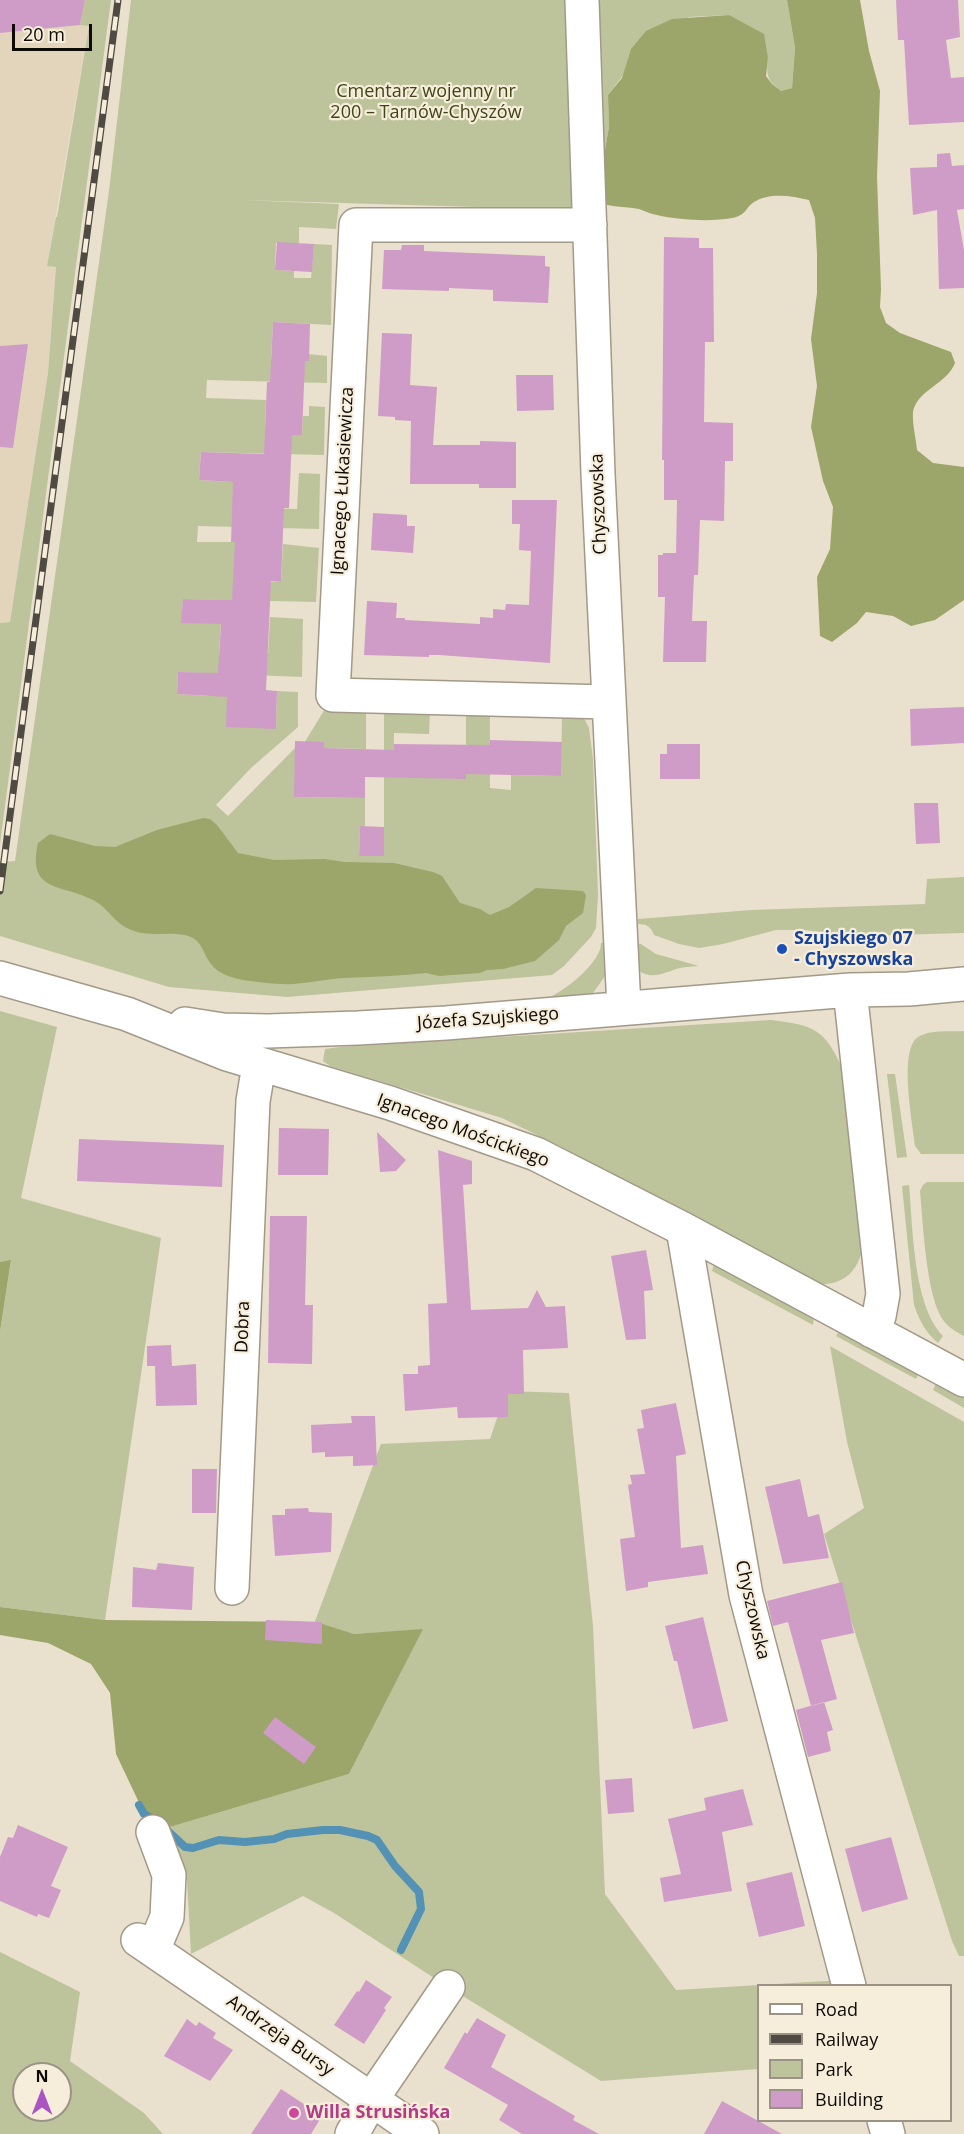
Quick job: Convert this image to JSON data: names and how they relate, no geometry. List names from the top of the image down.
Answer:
{
  "streets": {
    "street": [
      "Ignacego Łukasiewicza",
      "Chyszowska",
      "Józefa Szujskiego",
      "Ignacego Mościckiego",
      "Dobra",
      "Andrzeja Bursy"
    ]
  },
  "crossings": [
    ["Ignacego Łukasiewicza", "Chyszowska"],
    ["Chyszowska", "Józefa Szujskiego"],
    ["Chyszowska", "Ignacego Mościckiego"],
    ["Józefa Szujskiego", "Ignacego Mościckiego"],
    ["Ignacego Mościckiego", "Dobra"]
  ],
  "parks": ["Cmentarz wojenny nr 200 – Tarnów-Chyszów"],
  "places": ["Szujskiego 07 - Chyszowska", "Willa Strusińska"],
  "legend": [
    "Road",
    "Railway",
    "Park",
    "Building"
  ],
  "scale_bar": "20 m",
  "north": "top"
}
